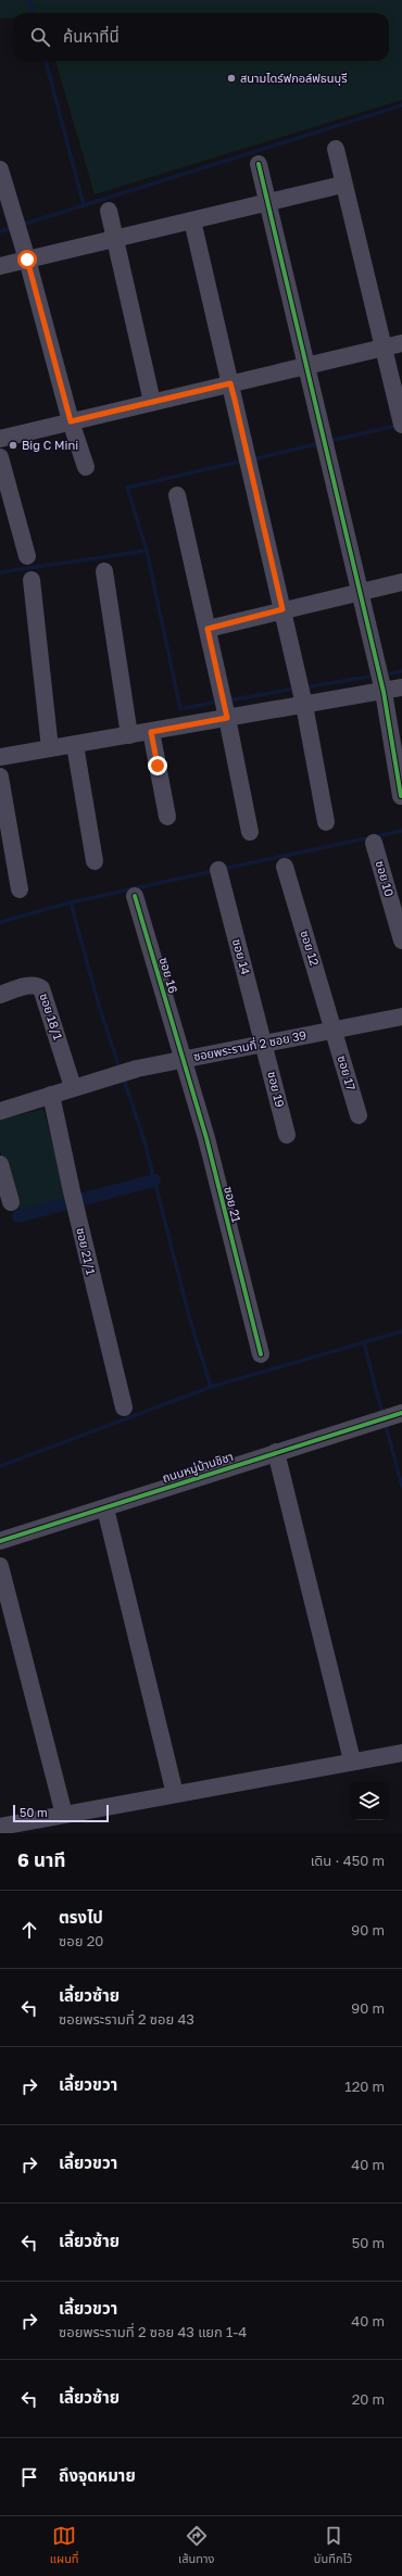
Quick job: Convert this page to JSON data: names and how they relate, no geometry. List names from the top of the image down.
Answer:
{
  "streets": {
    "street": [
      "ซอย 10",
      "ซอย 12",
      "ซอย 14",
      "ซอย 16",
      "ซอย 18/1",
      "ซอยพระรามที่ 2 ซอย 39",
      "ซอย 17",
      "ซอย 19",
      "ซอย 21",
      "ซอย 21/1",
      "ถนนหมู่บ้านชิชา"
    ]
  },
  "crossings": [
    ["ซอย 12", "ซอยพระรามที่ 2 ซอย 39"],
    ["ซอย 12", "ซอย 17"],
    ["ซอย 14", "ซอยพระรามที่ 2 ซอย 39"],
    ["ซอย 14", "ซอย 19"],
    ["ซอย 16", "ซอยพระรามที่ 2 ซอย 39"],
    ["ซอย 16", "ซอย 21"],
    ["ซอย 18/1", "ซอยพระรามที่ 2 ซอย 39"],
    ["ซอยพระรามที่ 2 ซอย 39", "ซอย 17"],
    ["ซอยพระรามที่ 2 ซอย 39", "ซอย 19"],
    ["ซอยพระรามที่ 2 ซอย 39", "ซอย 21"],
    ["ซอยพระรามที่ 2 ซอย 39", "ซอย 21/1"]
  ],
  "places": ["สนามไดร์ฟกอล์ฟธนบุรี", "Big C Mini"],
  "scale_bar": "50 m",
  "page": {
    "search": "ค้นหาที่นี่",
    "scale": "50 m",
    "heading": ["6 นาที", "เดิน · 450 m"],
    "list": [
      ["ตรงไป", "ซอย 20", "90 m"],
      ["เลี้ยวซ้าย", "ซอยพระรามที่ 2 ซอย 43", "90 m"],
      ["เลี้ยวขวา", "120 m"],
      ["เลี้ยวขวา", "40 m"],
      ["เลี้ยวซ้าย", "50 m"],
      ["เลี้ยวขวา", "ซอยพระรามที่ 2 ซอย 43 แยก 1-4", "40 m"],
      ["เลี้ยวซ้าย", "20 m"],
      "ถึงจุดหมาย"
    ],
    "nav": ["แผนที่", "เส้นทาง", "บันทึกไว้"]
  }
}
